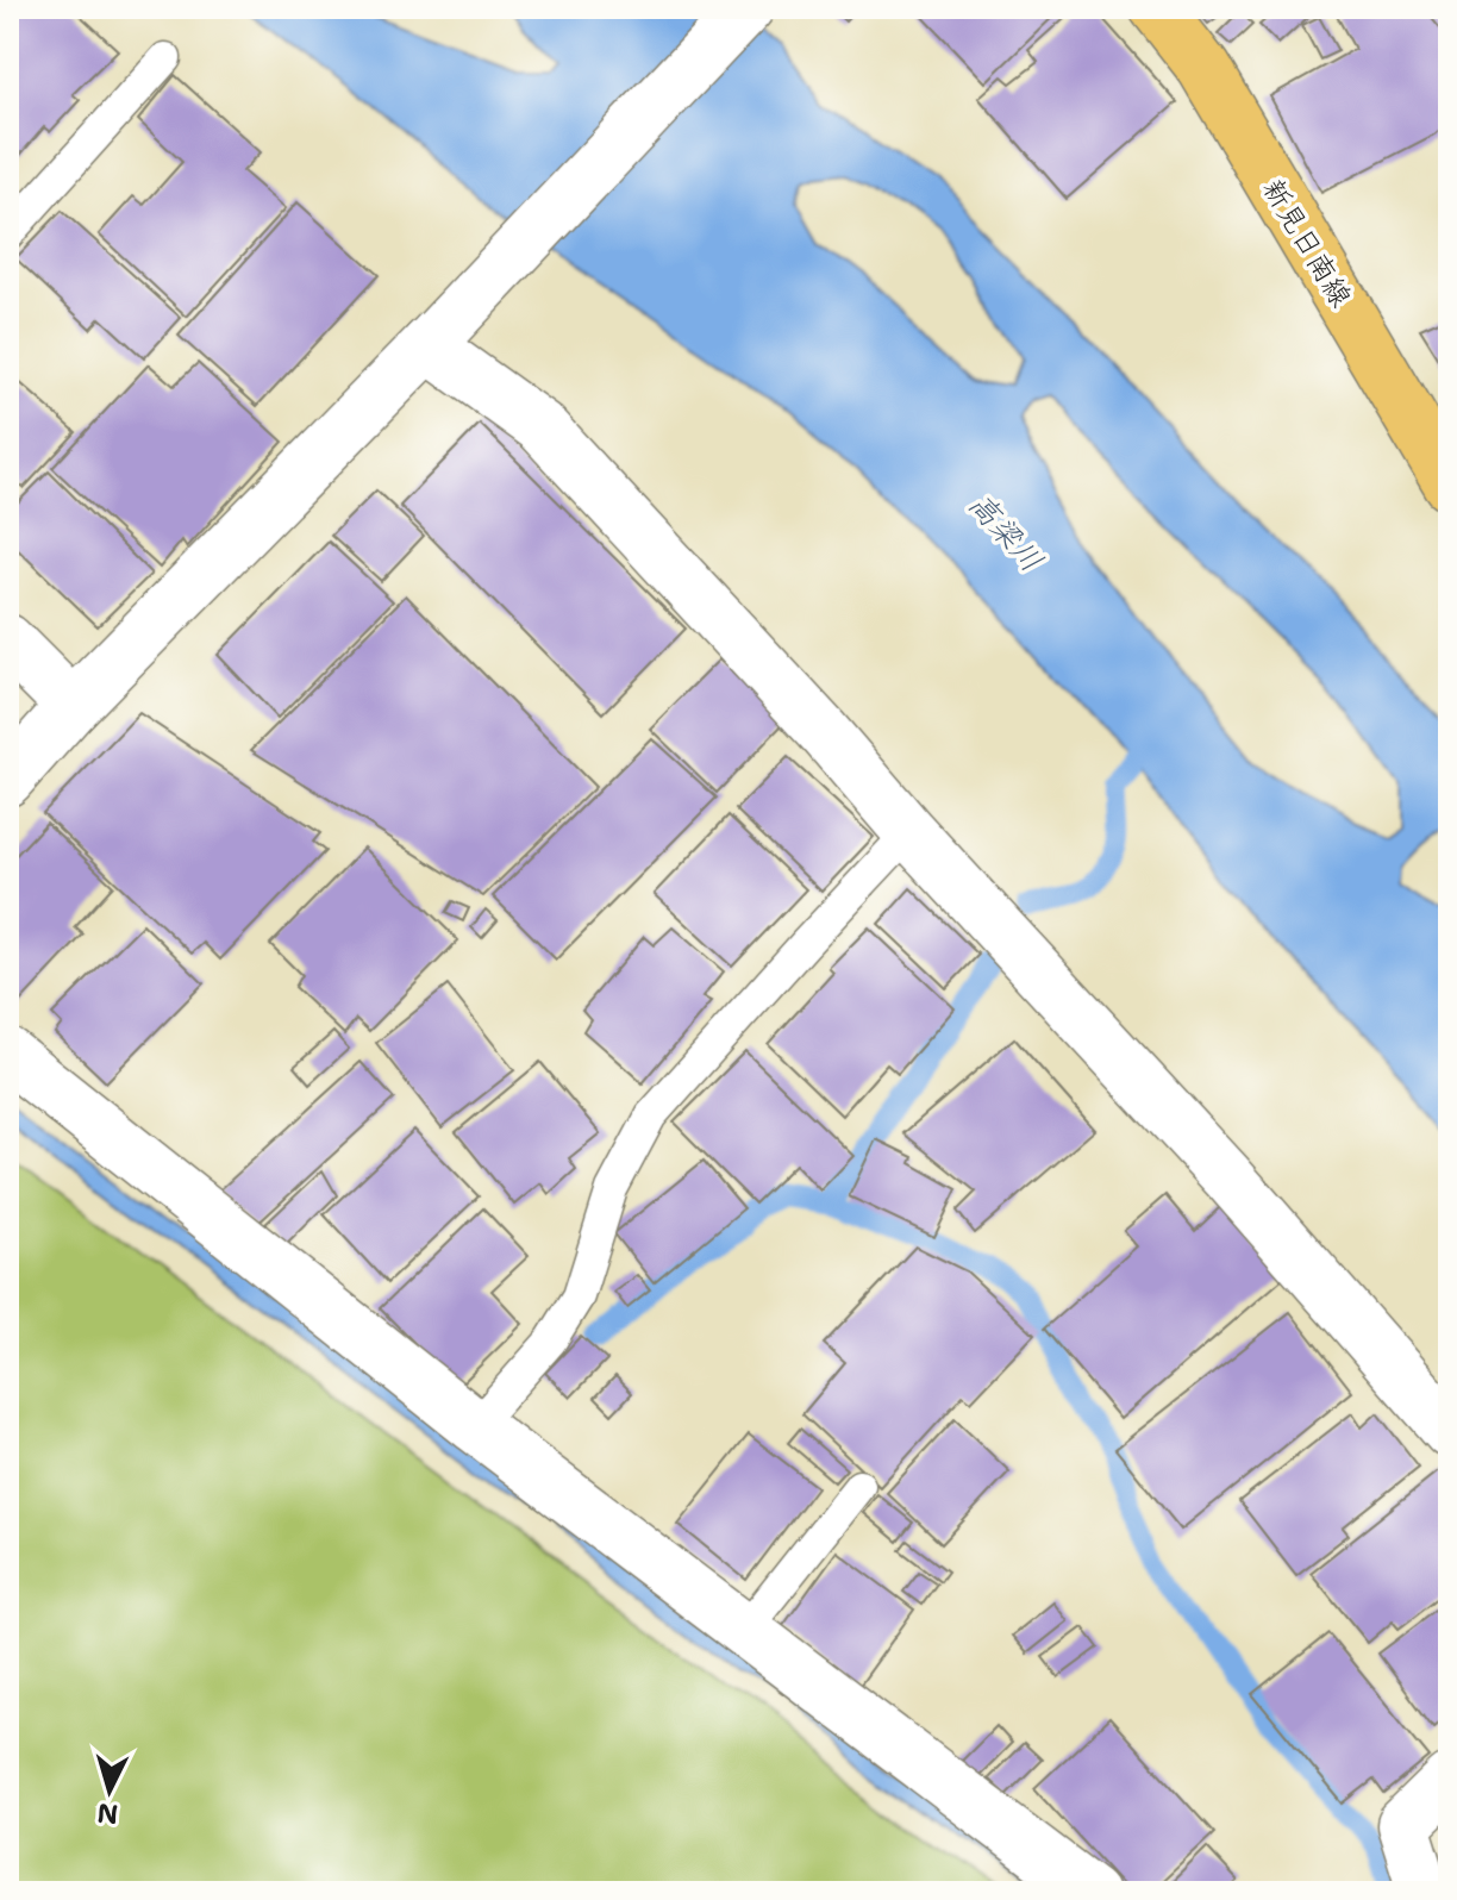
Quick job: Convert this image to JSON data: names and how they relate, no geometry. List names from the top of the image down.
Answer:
{
  "streets": {
    "main road": ["新見日南線"]
  },
  "water": ["高梁川"],
  "north": "bottom"
}
